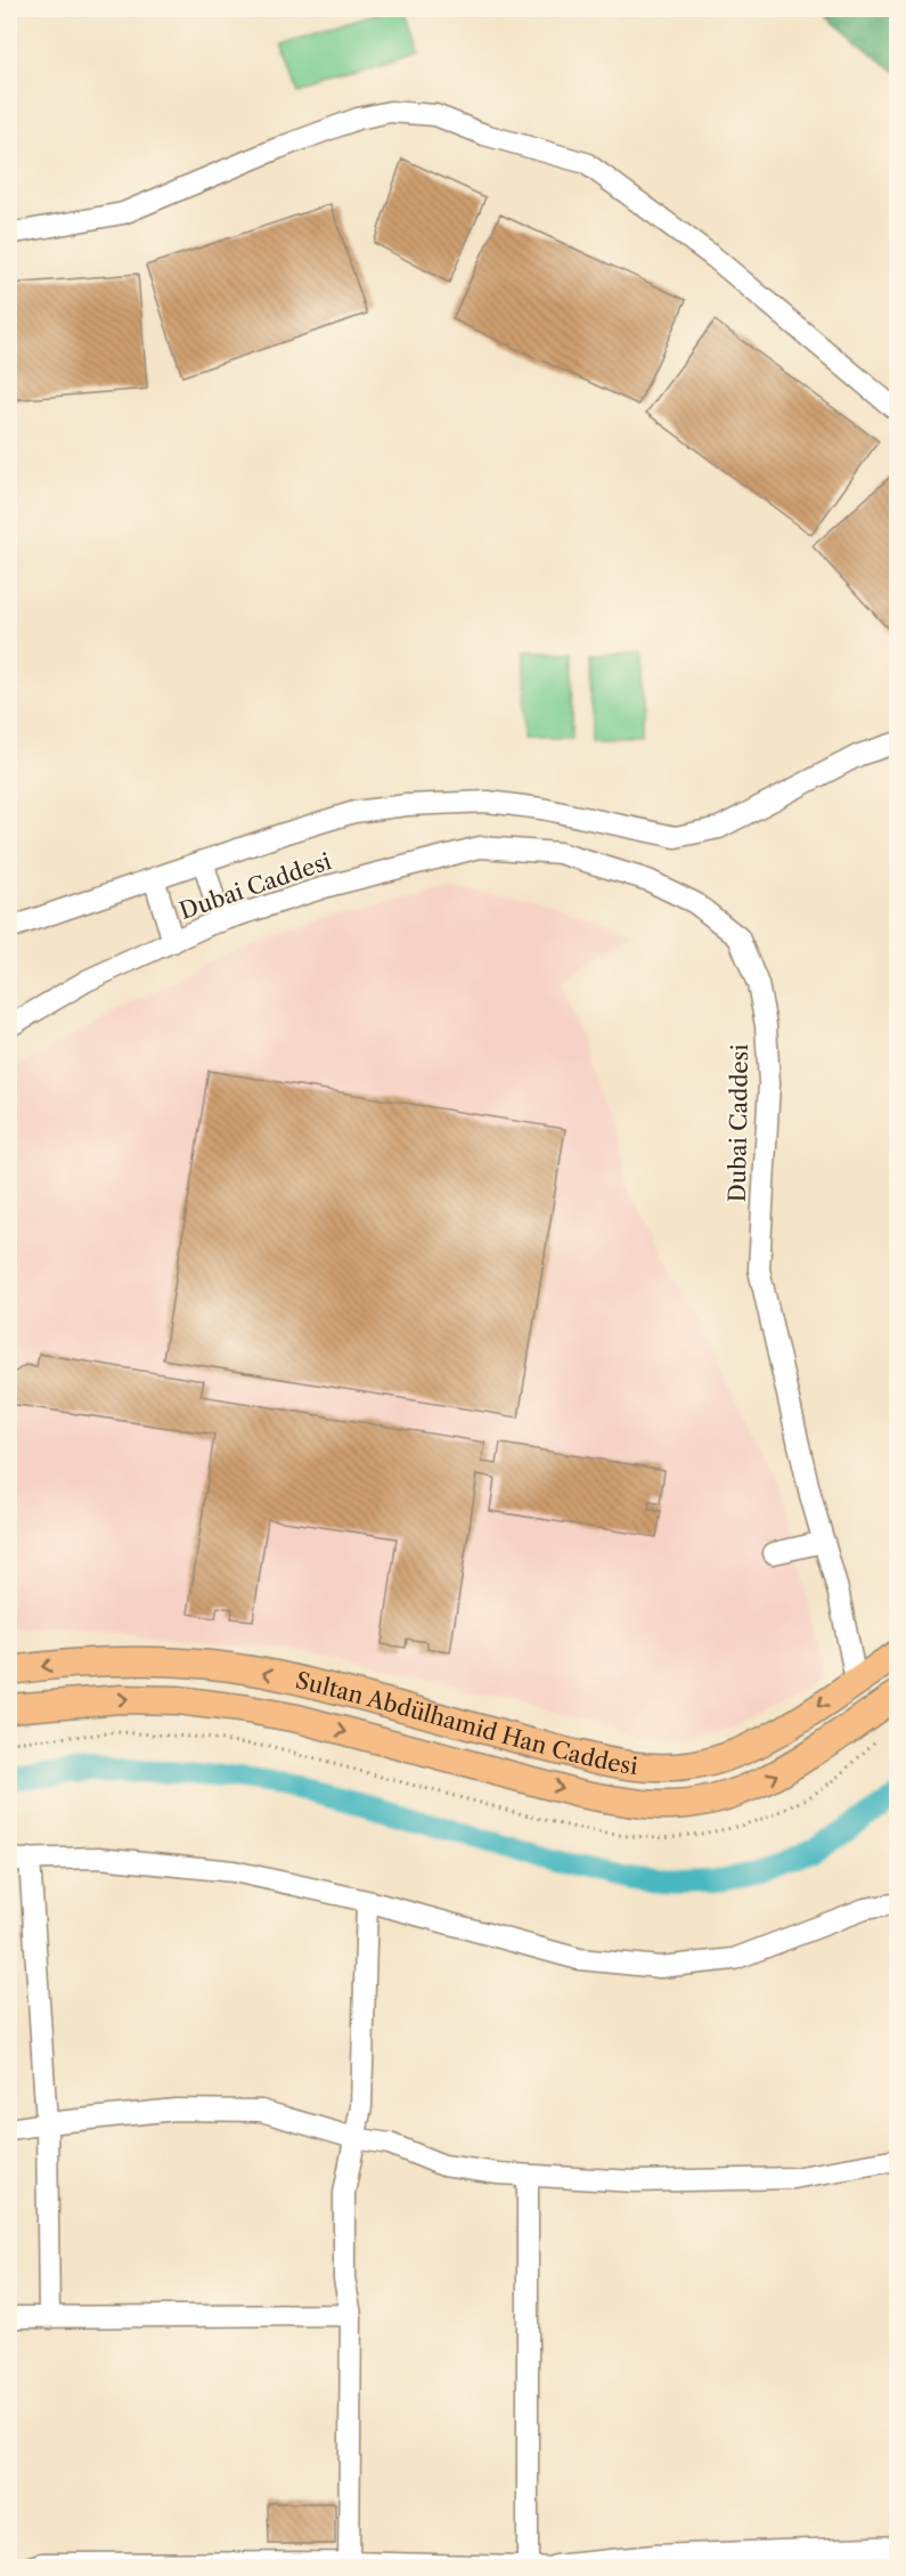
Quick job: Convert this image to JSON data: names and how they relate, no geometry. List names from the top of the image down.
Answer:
{
  "streets": {
    "main road": ["Sultan Abdülhamid Han Caddesi"],
    "street": ["Dubai Caddesi"]
  },
  "crossings": [
    ["Dubai Caddesi", "Sultan Abdülhamid Han Caddesi"]
  ]
}
